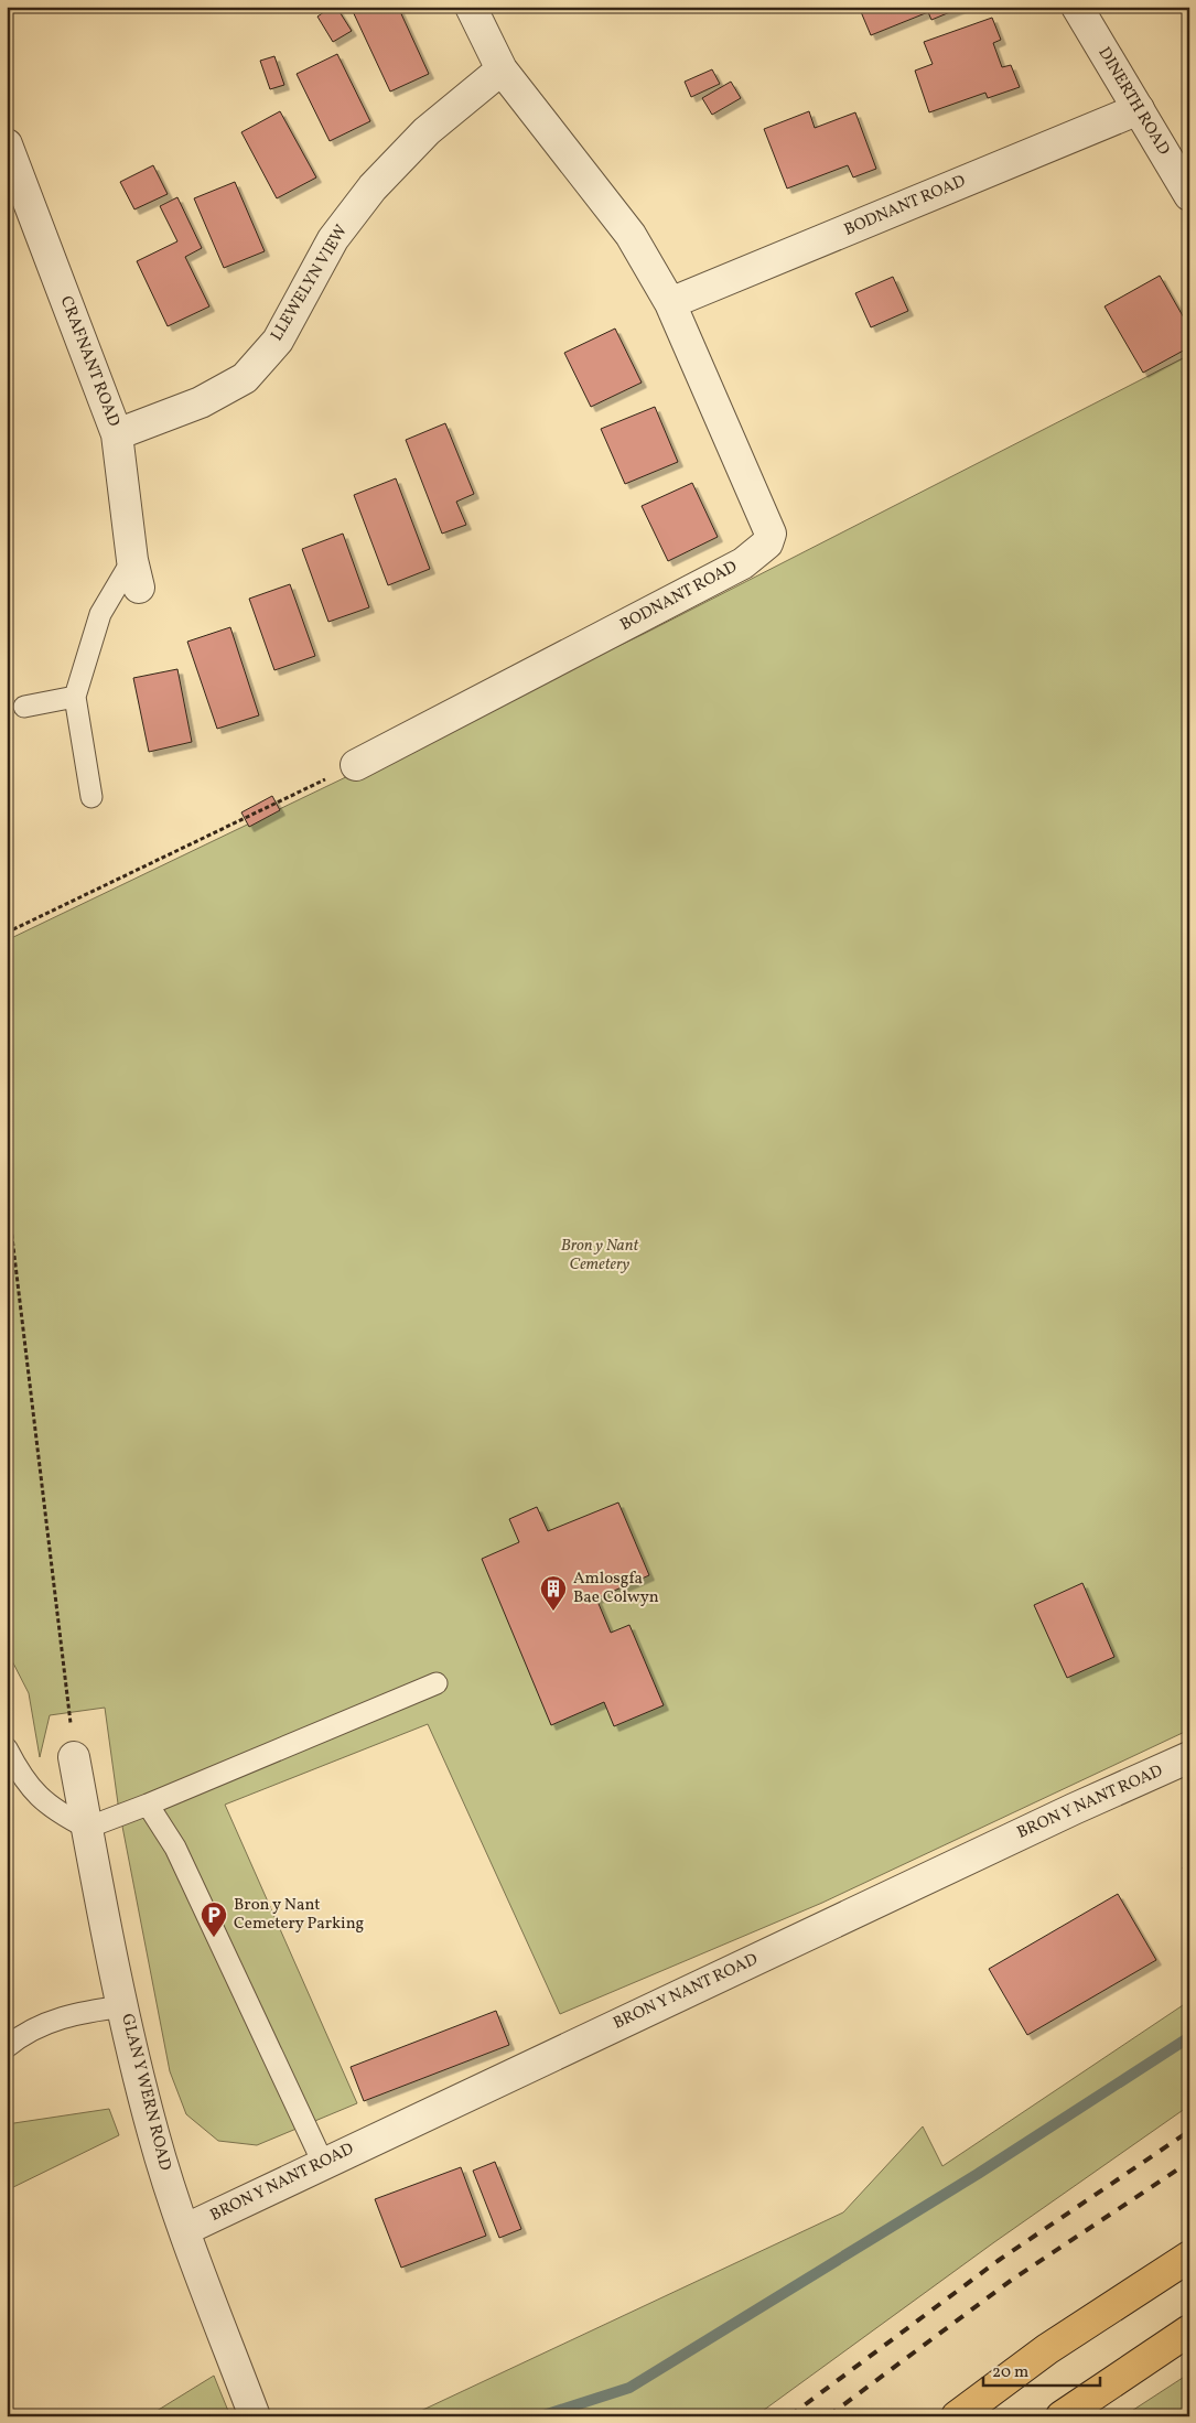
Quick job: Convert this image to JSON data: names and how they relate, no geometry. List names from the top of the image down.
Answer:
{
  "streets": {
    "street": [
      "DINERTH ROAD",
      "BODNANT ROAD",
      "LLEWELYN VIEW",
      "CRAFNANT ROAD",
      "BRON Y NANT ROAD",
      "GLAN Y WERN ROAD"
    ]
  },
  "crossings": [
    ["DINERTH ROAD", "BODNANT ROAD"],
    ["BODNANT ROAD", "LLEWELYN VIEW"],
    ["LLEWELYN VIEW", "CRAFNANT ROAD"],
    ["BRON Y NANT ROAD", "GLAN Y WERN ROAD"]
  ],
  "parks": ["Bron y Nant Cemetery"],
  "places": {
    "building": ["Amlosgfa Bae Colwyn"],
    "parking": ["Bron y Nant Cemetery Parking"]
  },
  "scale_bar": "20 m"
}
